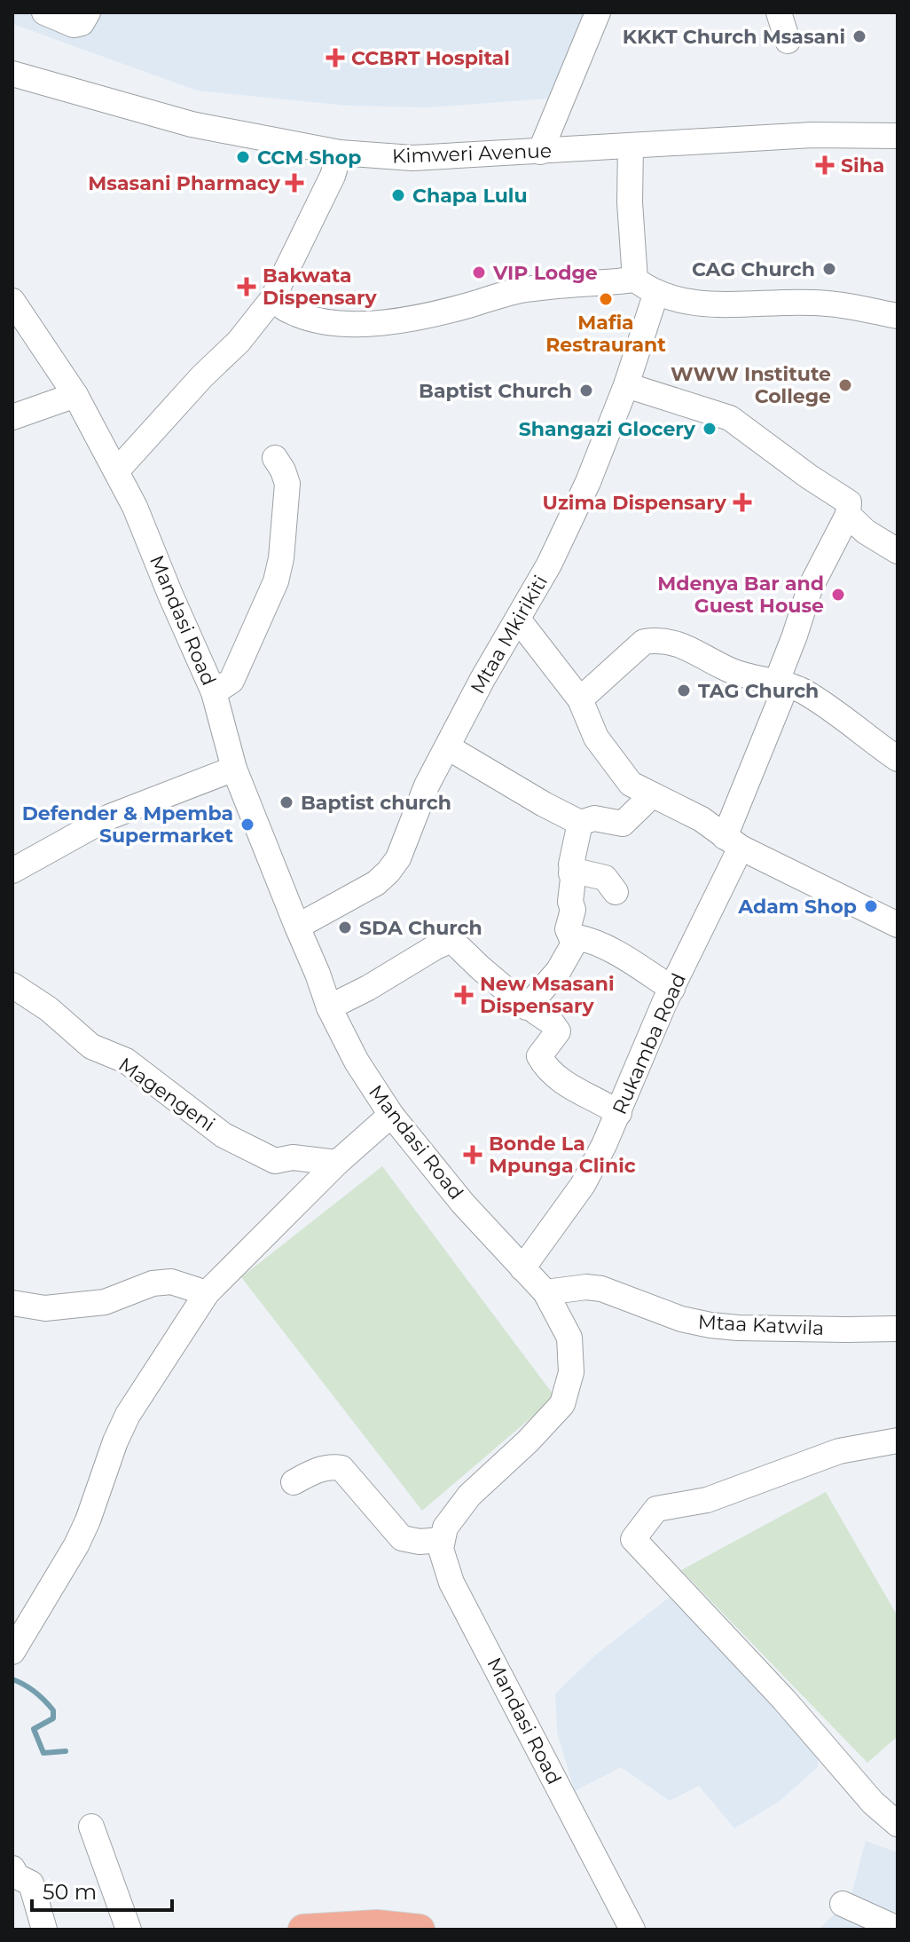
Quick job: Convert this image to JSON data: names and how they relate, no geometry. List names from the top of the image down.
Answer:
{
  "streets": {
    "street": [
      "Kimweri Avenue",
      "Mandasi Road",
      "Mtaa Mkirikiti",
      "Rukamba Road",
      "Magengeni",
      "Mtaa Katwila"
    ]
  },
  "crossings": [
    ["Mandasi Road", "Mtaa Mkirikiti"],
    ["Mandasi Road", "Rukamba Road"],
    ["Mandasi Road", "Mtaa Katwila"]
  ],
  "places": {
    "other": [
      "KKKT Church Msasani",
      "CCM Shop",
      "Chapa Lulu",
      "CAG Church",
      "VIP Lodge",
      "Mafia Restraurant",
      "WWW Institute College",
      "Baptist Church",
      "Shangazi Glocery",
      "Mdenya Bar and Guest House",
      "TAG Church",
      "Baptist church",
      "Defender & Mpemba Supermarket",
      "Adam Shop",
      "SDA Church"
    ],
    "health": [
      "CCBRT Hospital",
      "Siha",
      "Msasani Pharmacy",
      "Bakwata Dispensary",
      "Uzima Dispensary",
      "New Msasani Dispensary",
      "Bonde La Mpunga Clinic"
    ]
  },
  "scale_bar": "50 m"
}
